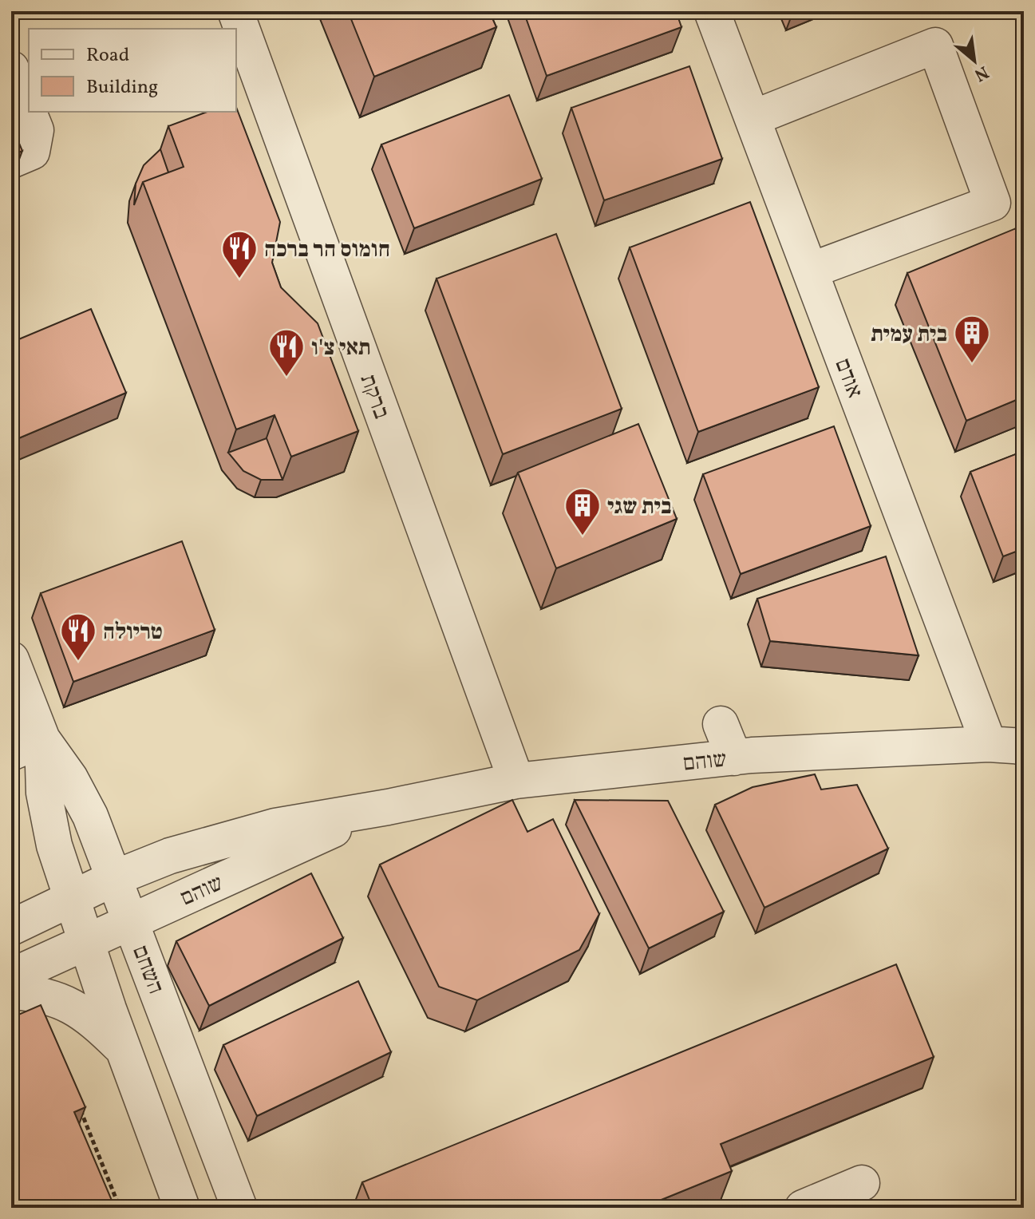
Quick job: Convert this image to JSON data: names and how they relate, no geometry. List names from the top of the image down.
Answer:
{
  "streets": {
    "street": [
      "אודם",
      "ברקת",
      "שוהם",
      "השחם"
    ]
  },
  "crossings": [
    ["אודם", "שוהם"],
    ["ברקת", "שוהם"],
    ["שוהם", "השחם"]
  ],
  "places": {
    "restaurant": ["חומוס הר ברכה", "תאי צ'ו", "טריולה"],
    "building": ["בית עמית", "בית שגי"]
  },
  "legend": ["Road", "Building"],
  "north": "bottom right"
}
